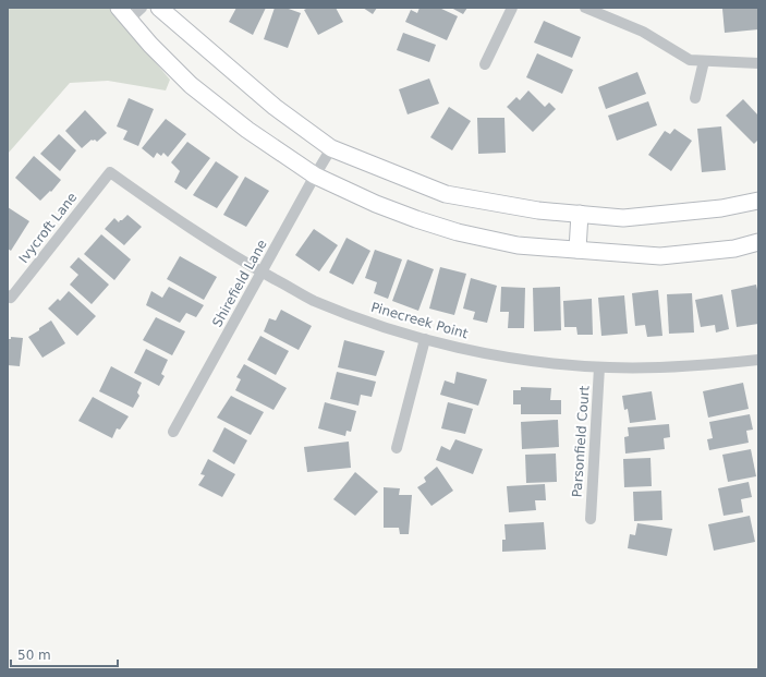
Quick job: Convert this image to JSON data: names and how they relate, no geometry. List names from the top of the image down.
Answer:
{
  "streets": {
    "street": [
      "Ivycroft Lane",
      "Shirefield Lane",
      "Pinecreek Point",
      "Parsonfield Court"
    ]
  },
  "crossings": [
    ["Ivycroft Lane", "Pinecreek Point"],
    ["Shirefield Lane", "Pinecreek Point"],
    ["Pinecreek Point", "Parsonfield Court"]
  ],
  "scale_bar": "50 m"
}
